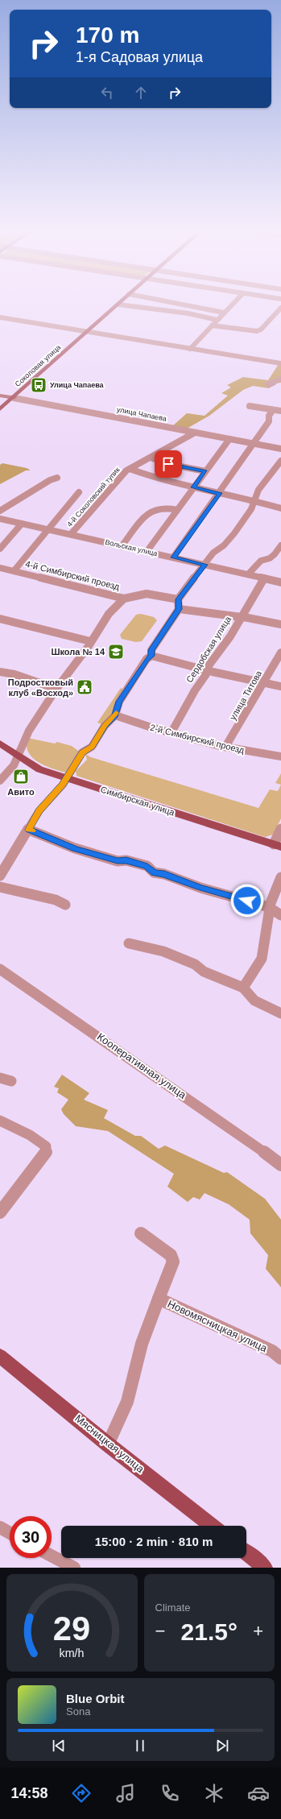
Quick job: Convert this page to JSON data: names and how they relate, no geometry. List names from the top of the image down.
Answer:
{
  "streets": {
    "main road": ["Соколовая улица", "Симбирская улица", "Мясницкая улица"],
    "street": [
      "улица Чапаева",
      "4-й Соколовский тупик",
      "Вольская улица",
      "4-й Симбирский проезд",
      "Сердобская улица",
      "улица Титова",
      "2-й Симбирский проезд",
      "Кооперативная улица",
      "Новомясницкая улица"
    ]
  },
  "crossings": [
    ["Соколовая улица", "улица Чапаева"],
    ["улица Чапаева", "4-й Соколовский тупик"],
    ["4-й Соколовский тупик", "Вольская улица"],
    ["Вольская улица", "Сердобская улица"],
    ["Сердобская улица", "2-й Симбирский проезд"],
    ["улица Титова", "2-й Симбирский проезд"]
  ],
  "places": {
    "bus stop": ["Улица Чапаева"],
    "school or university": ["Школа № 14"],
    "public building": ["Подростковый клуб «Восход»"],
    "shop": ["Авито"]
  },
  "page": {
    "turn": ["170 m", "1-я Садовая улица"],
    "limit": "30",
    "trip": "15:00 · 2 min · 810 m",
    "tile": "Climate",
    "heat": ["−", "21.5°", "+"],
    "song": ["Blue Orbit", "Sona"],
    "tabs": "14:58",
    "gauge": ["29", "km/h"]
  }
}
